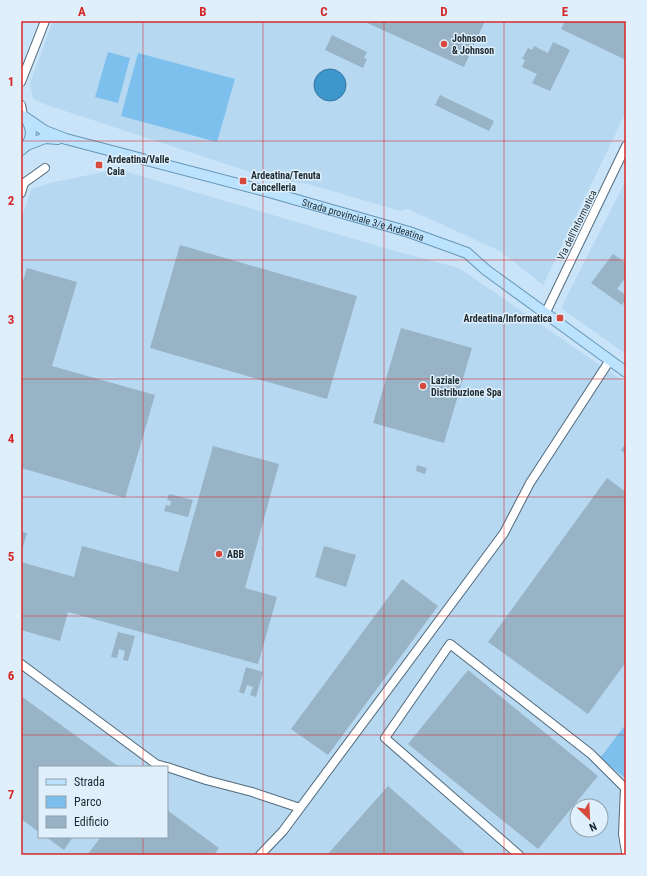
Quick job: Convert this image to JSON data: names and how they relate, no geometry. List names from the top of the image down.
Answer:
{
  "streets": {
    "main road": ["Strada provinciale 3/e Ardeatina"],
    "street": ["Via dell'Informatica"]
  },
  "crossings": [
    ["Strada provinciale 3/e Ardeatina", "Via dell'Informatica"]
  ],
  "places": {
    "other": ["Johnson & Johnson", "Laziale Distribuzione Spa", "ABB"],
    "transit": ["Ardeatina/Valle Caia", "Ardeatina/Tenuta Cancelleria", "Ardeatina/Informatica"]
  },
  "legend": ["Strada", "Parco", "Edificio"],
  "north": "bottom right",
  "grid": {
    "columns": [
      "A",
      "B",
      "C",
      "D",
      "E"
    ],
    "rows": [
      "1",
      "2",
      "3",
      "4",
      "5",
      "6",
      "7"
    ]
  }
}
